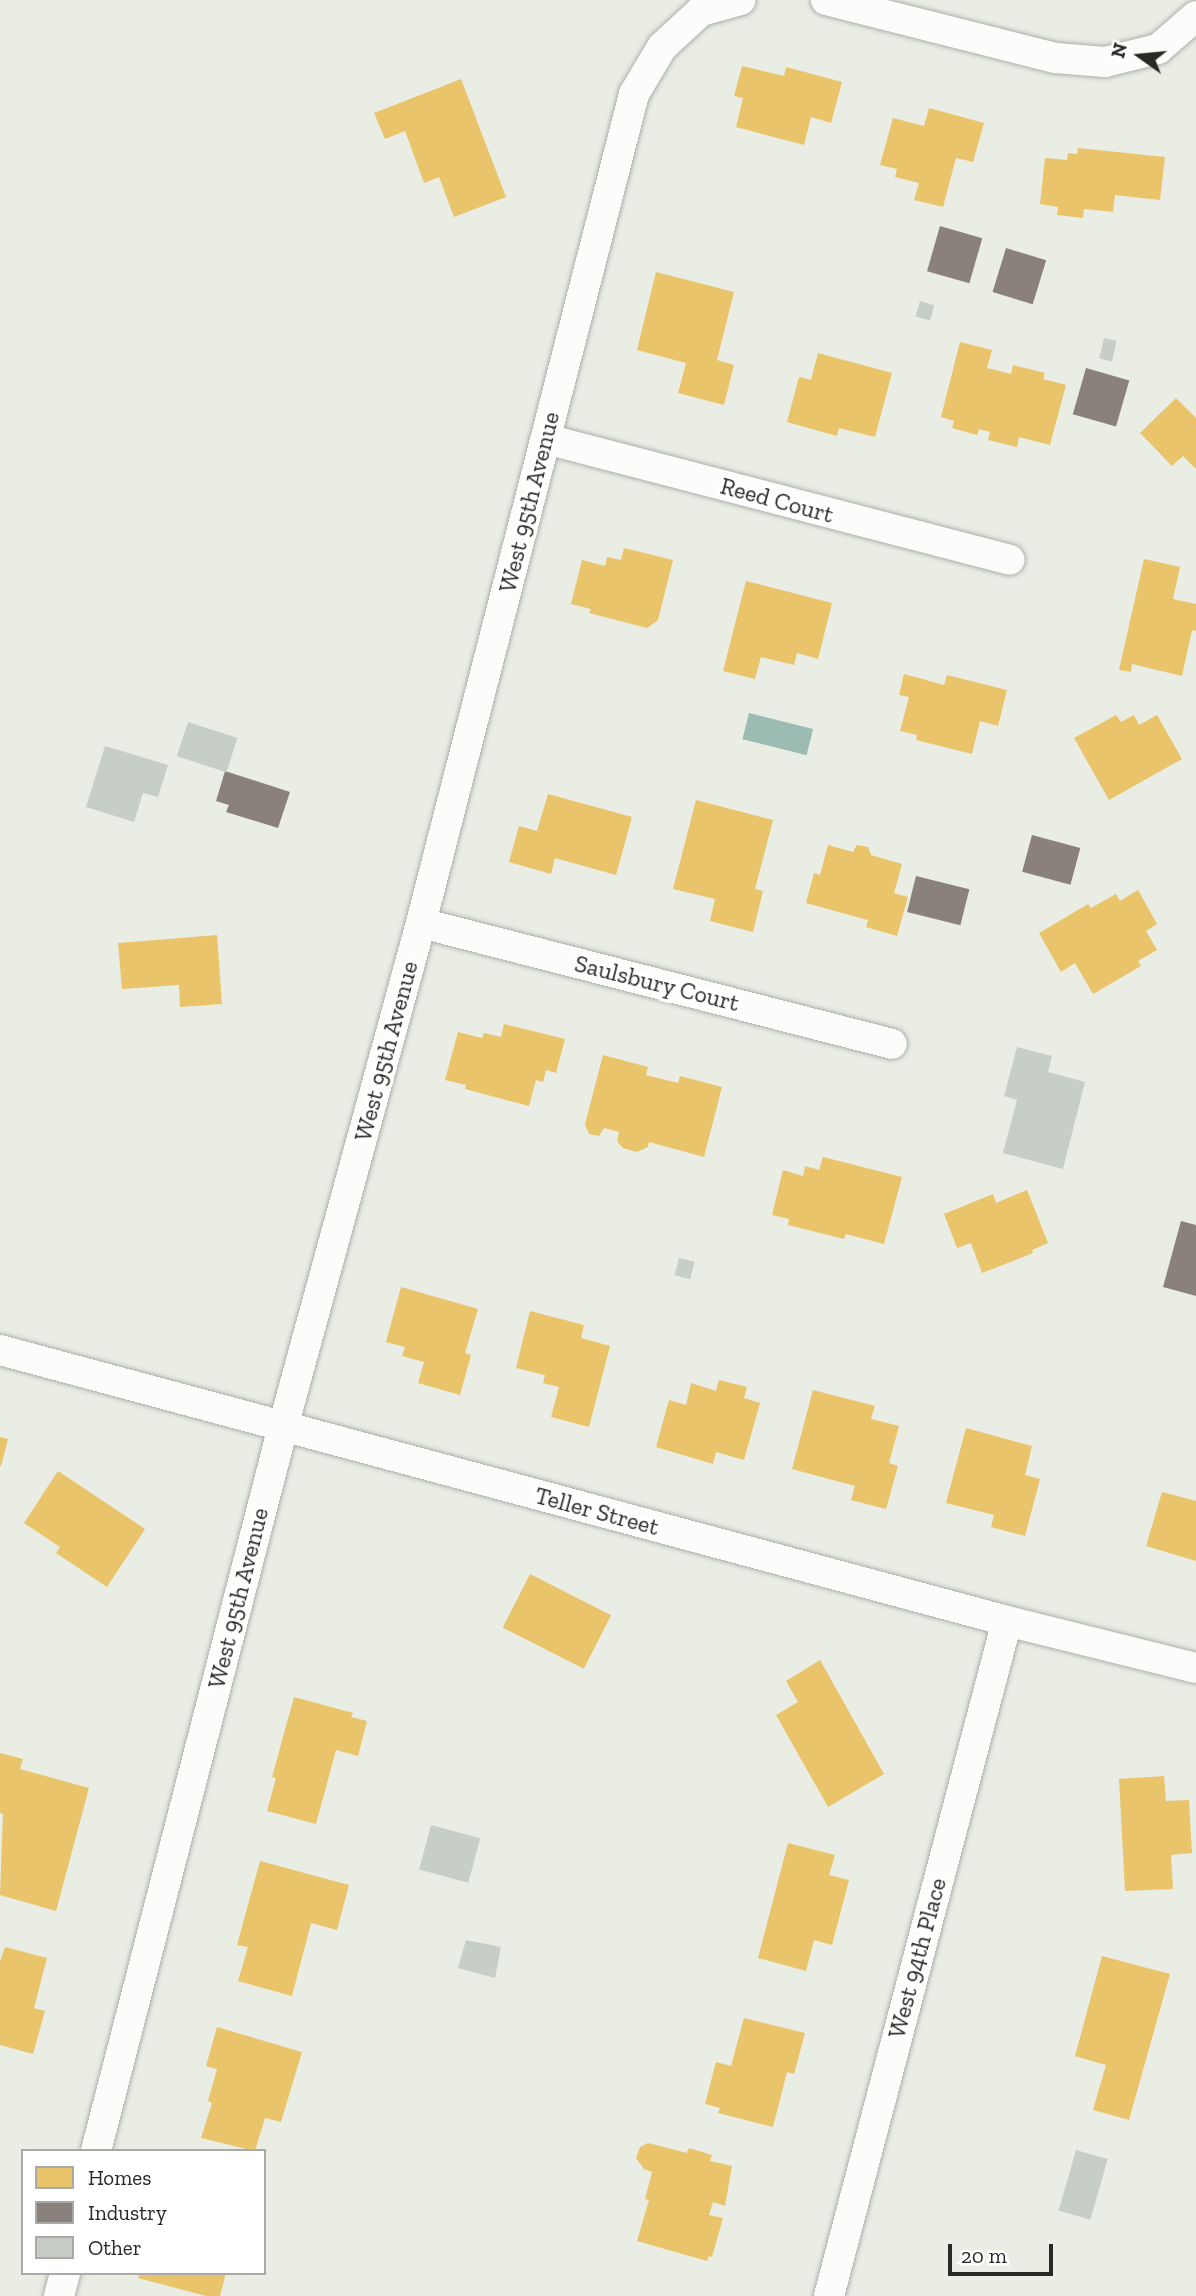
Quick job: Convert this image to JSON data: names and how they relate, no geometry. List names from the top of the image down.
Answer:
{
  "streets": {
    "street": [
      "Reed Court",
      "West 95th Avenue",
      "Saulsbury Court",
      "Teller Street",
      "West 94th Place"
    ]
  },
  "crossings": [
    ["Reed Court", "West 95th Avenue"],
    ["West 95th Avenue", "Saulsbury Court"],
    ["West 95th Avenue", "Teller Street"],
    ["Teller Street", "West 94th Place"]
  ],
  "legend": ["Homes", "Industry", "Other"],
  "scale_bar": "20 m",
  "north": "left"
}
